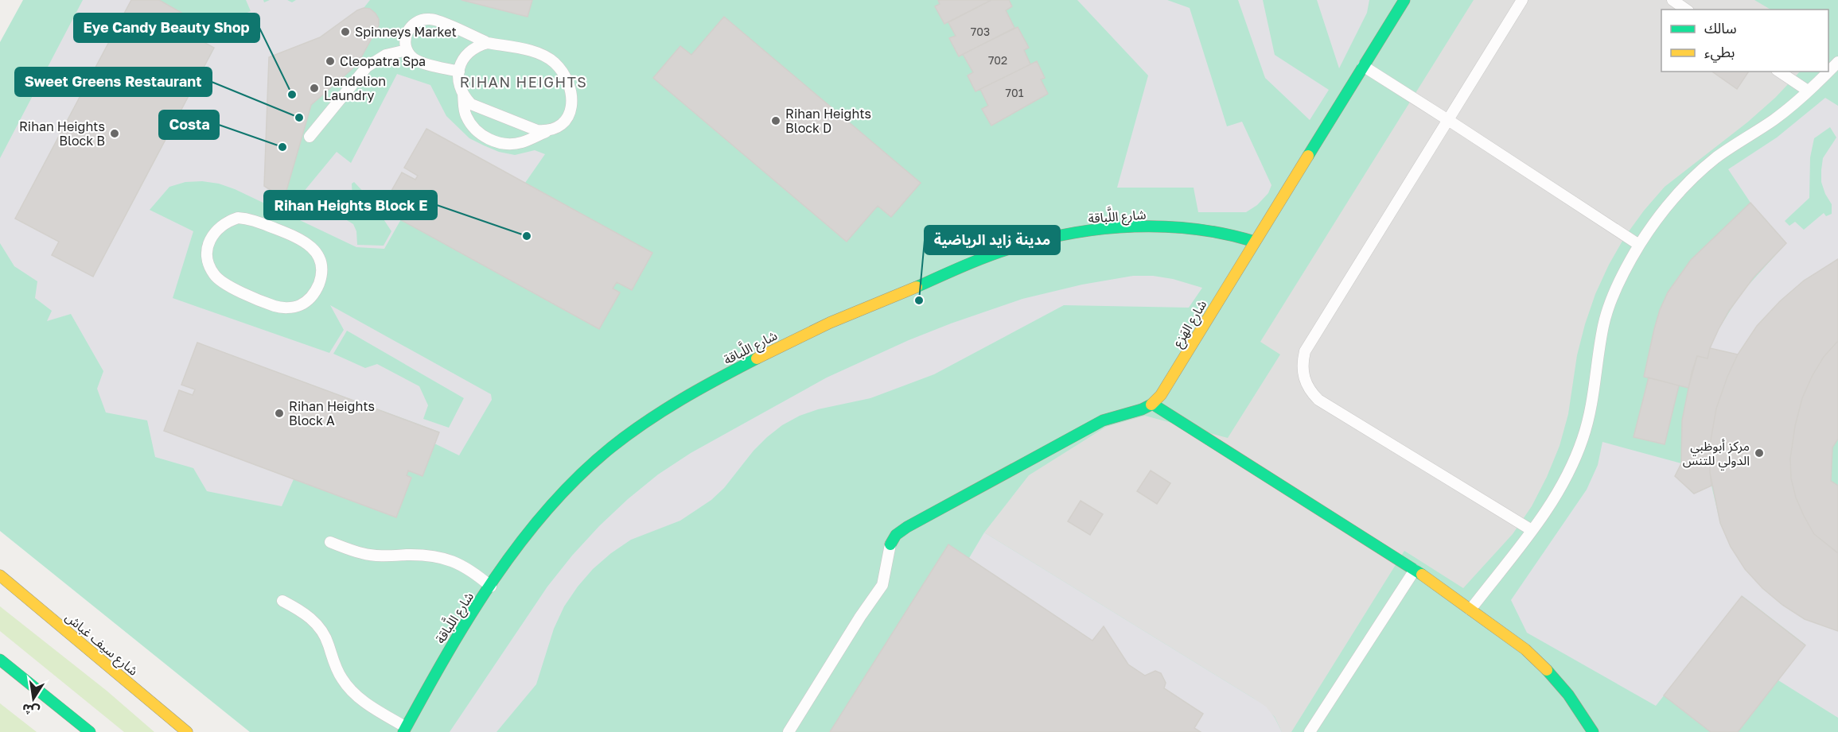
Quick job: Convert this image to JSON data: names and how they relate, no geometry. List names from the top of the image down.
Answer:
{
  "streets": {
    "street": ["شارع اللَّباقة", "شارع الهَزع", "شارع سيف غباش"]
  },
  "crossings": [
    ["شارع اللَّباقة", "شارع الهَزع"]
  ],
  "districts": ["RIHAN HEIGHTS"],
  "places": [
    "Spinneys Market",
    "Cleopatra Spa",
    "Dandelion Laundry",
    "Eye Candy Beauty Shop",
    "Sweet Greens Restaurant",
    "Rihan Heights Block D",
    "Rihan Heights Block B",
    "Costa",
    "Rihan Heights Block E",
    "مدينة زايد الرياضية",
    "Rihan Heights Block A",
    "مركز أبوظبي الدولي للتنس"
  ],
  "house_numbers": ["703", "702", "701"],
  "legend": ["سالك", "بطيء"],
  "north": "bottom"
}
